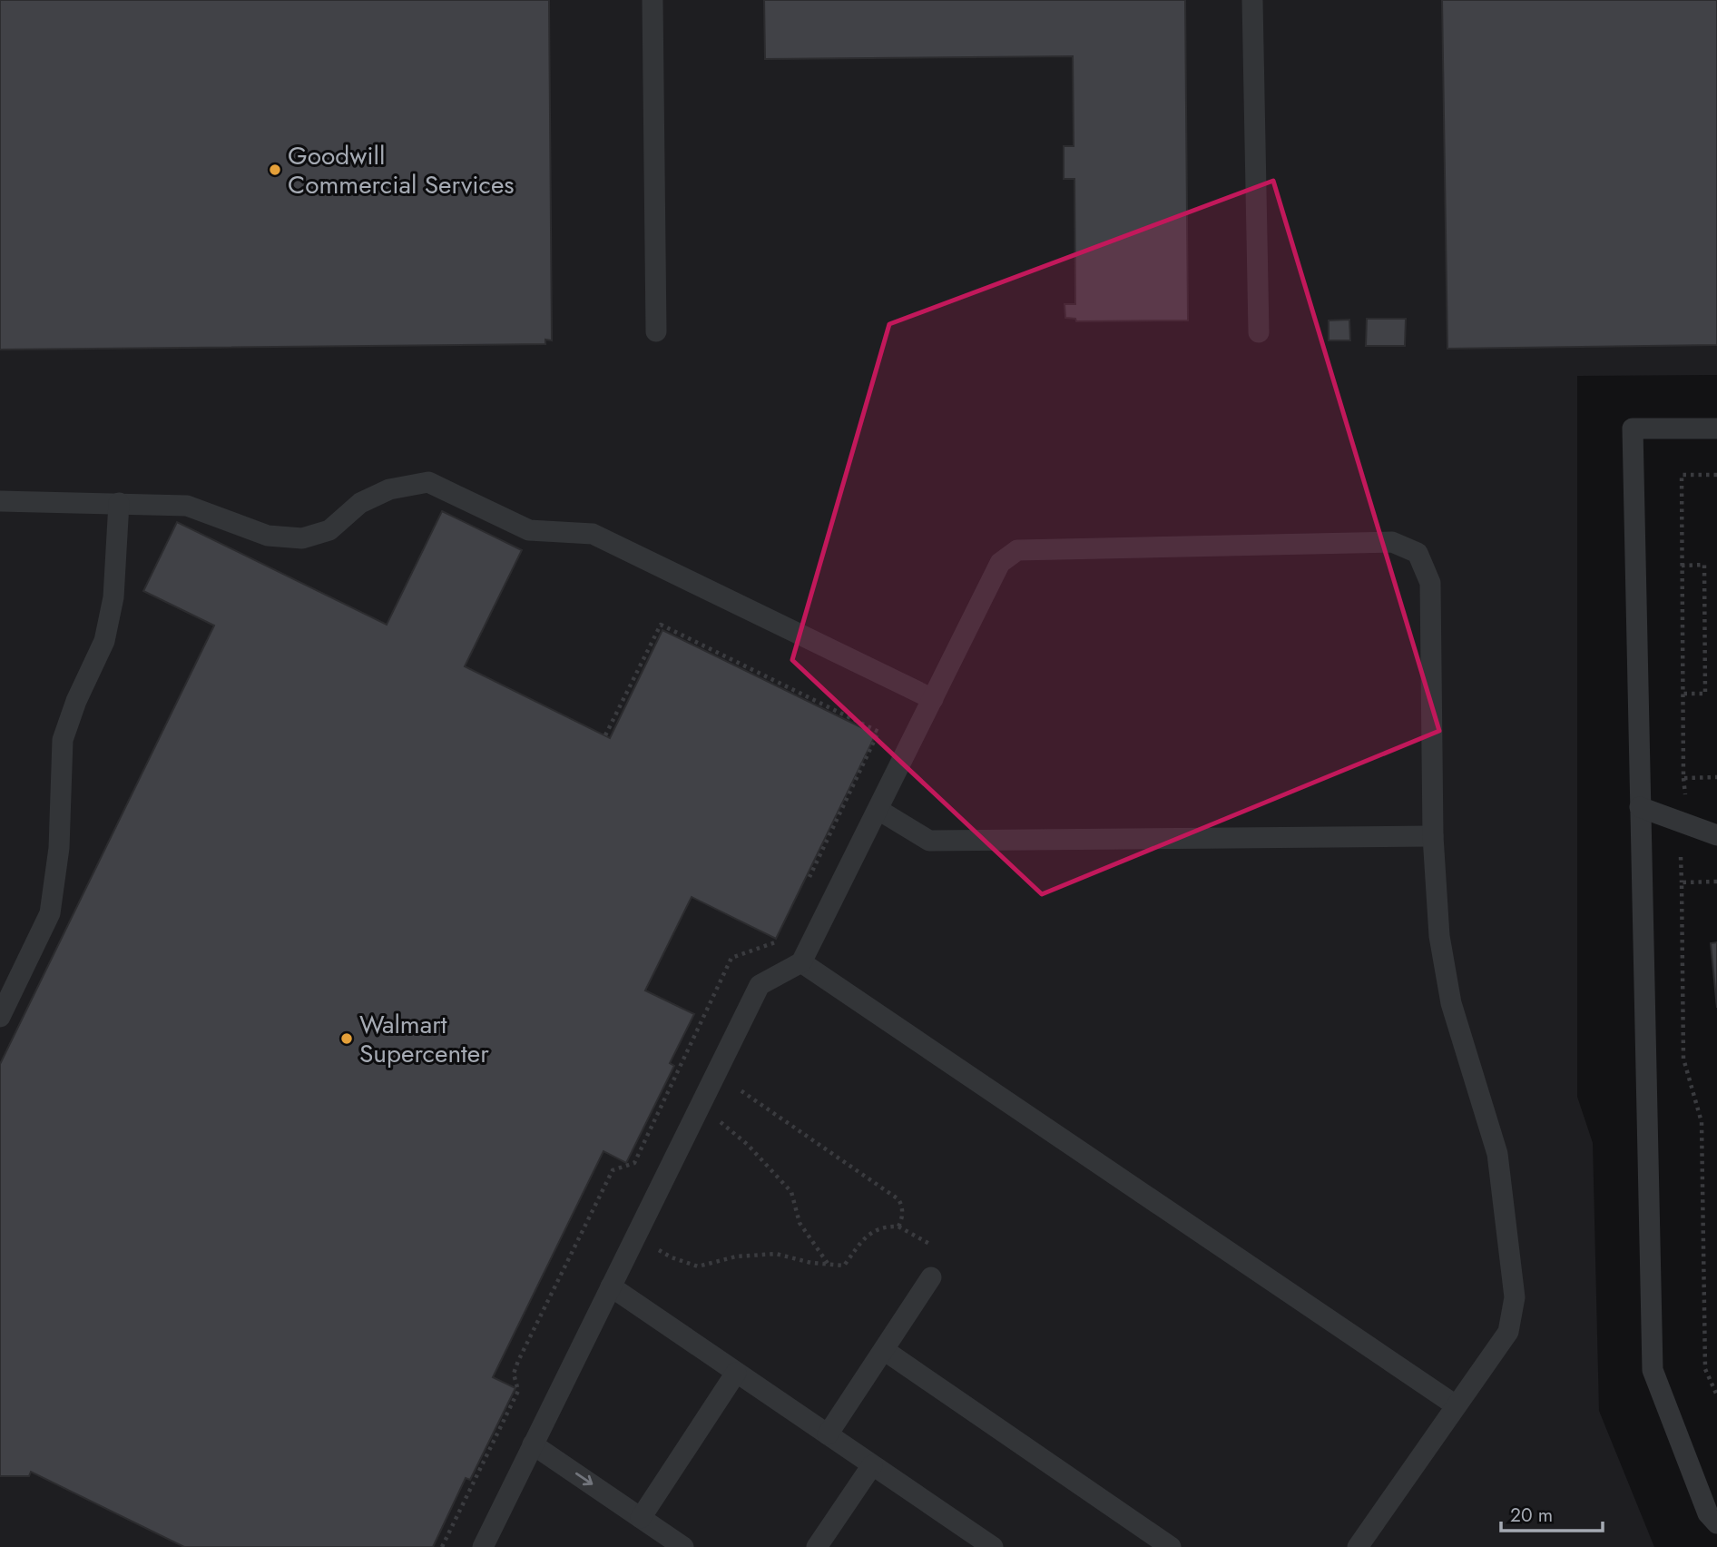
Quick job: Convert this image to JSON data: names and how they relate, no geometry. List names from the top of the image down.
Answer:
{
  "places": ["Goodwill Commercial Services", "Walmart Supercenter"],
  "scale_bar": "20 m"
}
